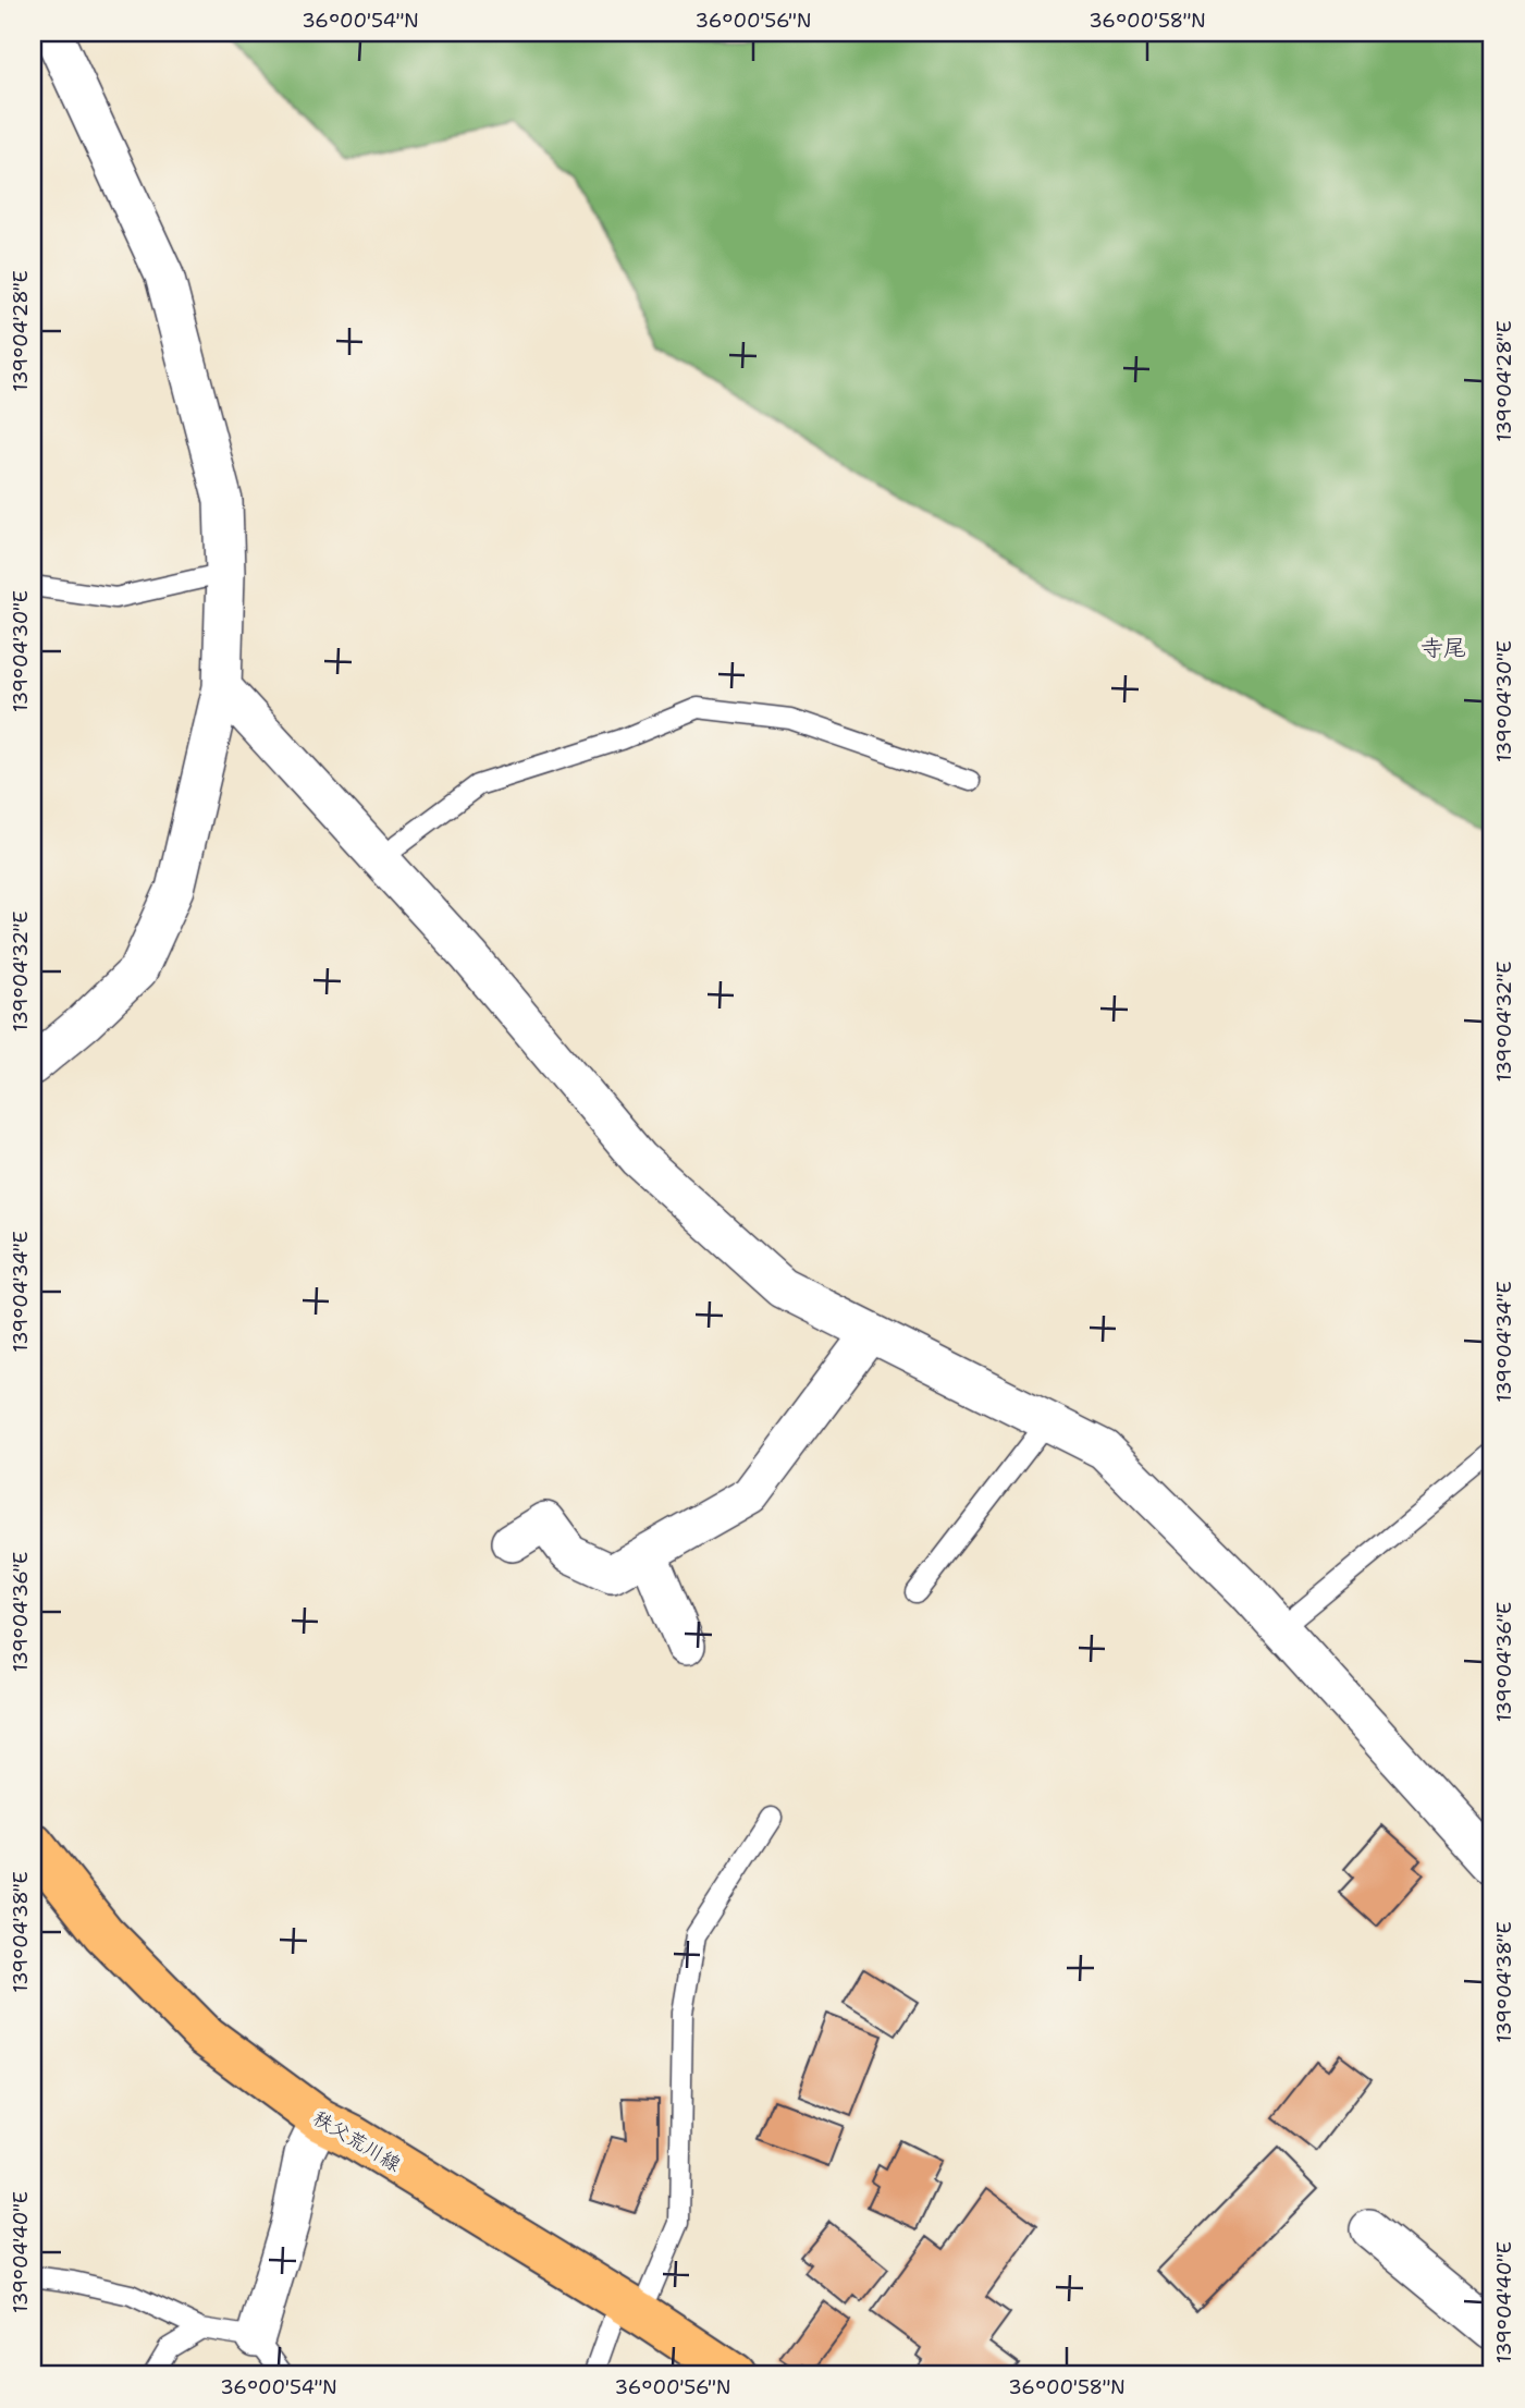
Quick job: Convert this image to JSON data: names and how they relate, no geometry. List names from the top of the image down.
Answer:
{
  "streets": {
    "main road": ["秩父荒川線"]
  },
  "districts": ["寺尾"],
  "coordinates": [
    "36°00'54\"N",
    "36°00'56\"N",
    "36°00'58\"N",
    "139°04'28\"E",
    "139°04'30\"E",
    "139°04'32\"E",
    "139°04'34\"E",
    "139°04'36\"E",
    "139°04'38\"E",
    "139°04'40\"E"
  ]
}
